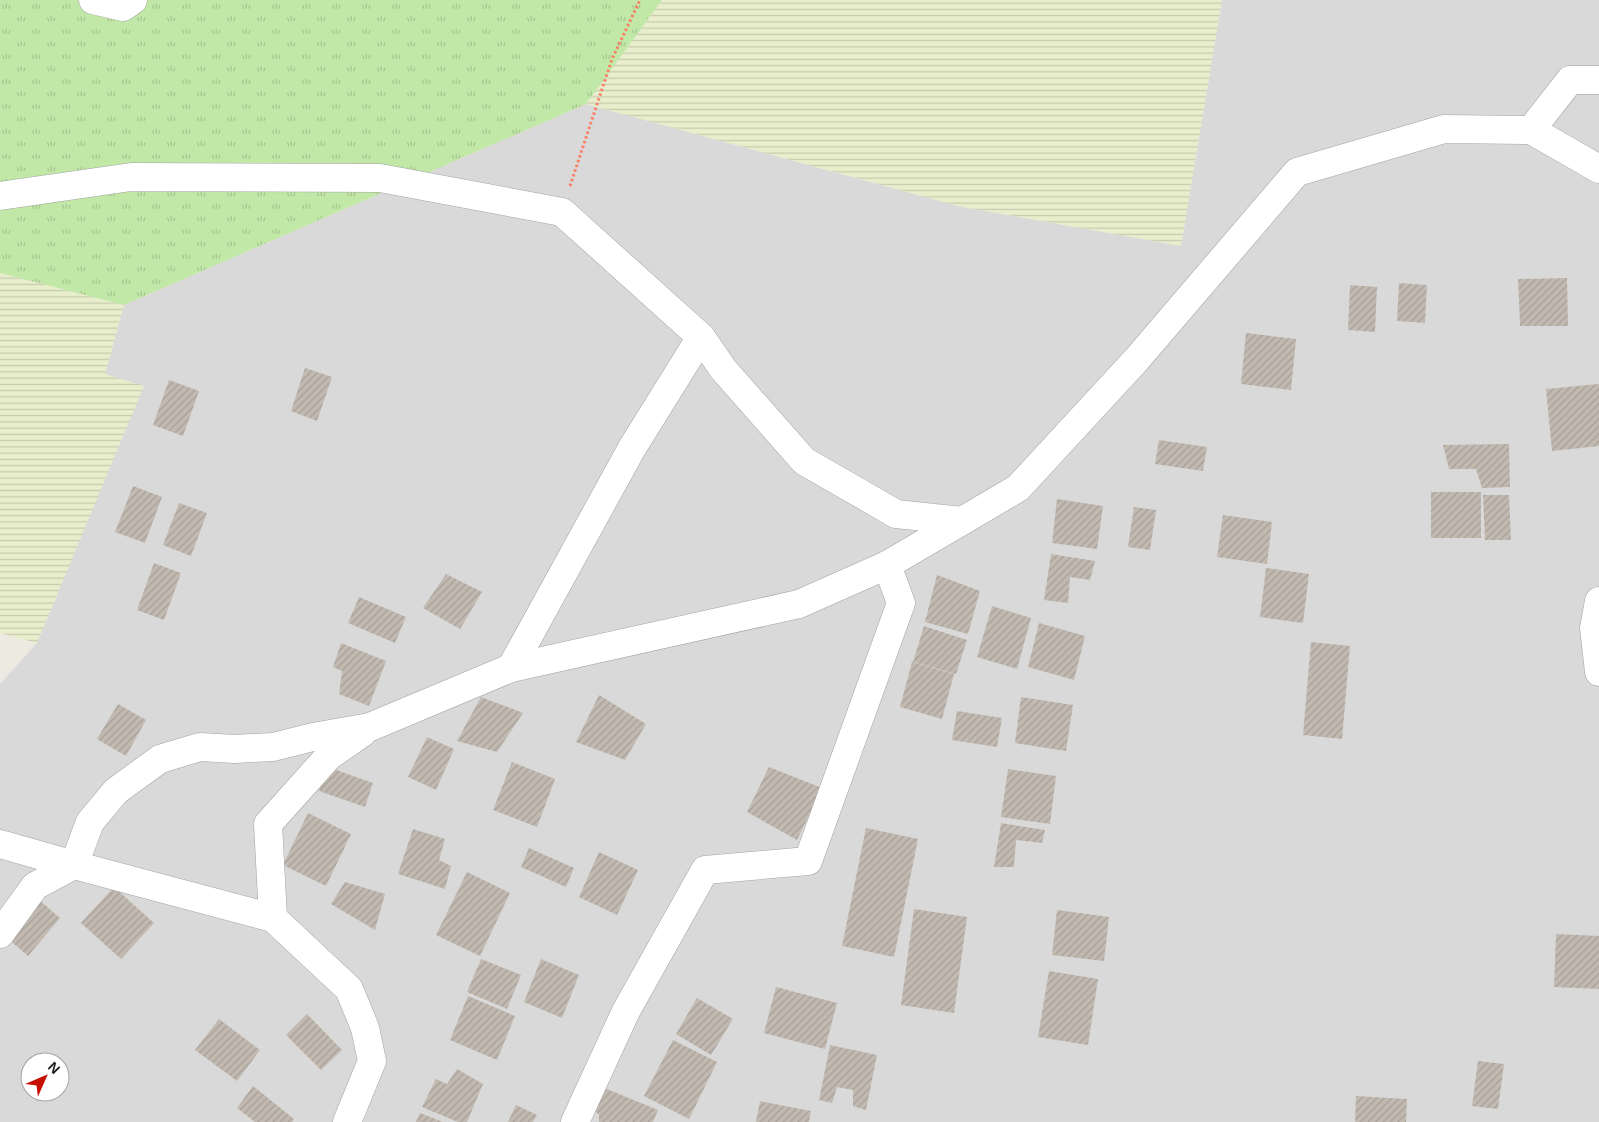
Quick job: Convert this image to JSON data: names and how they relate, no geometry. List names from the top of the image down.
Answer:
{
  "north": "top right"
}
